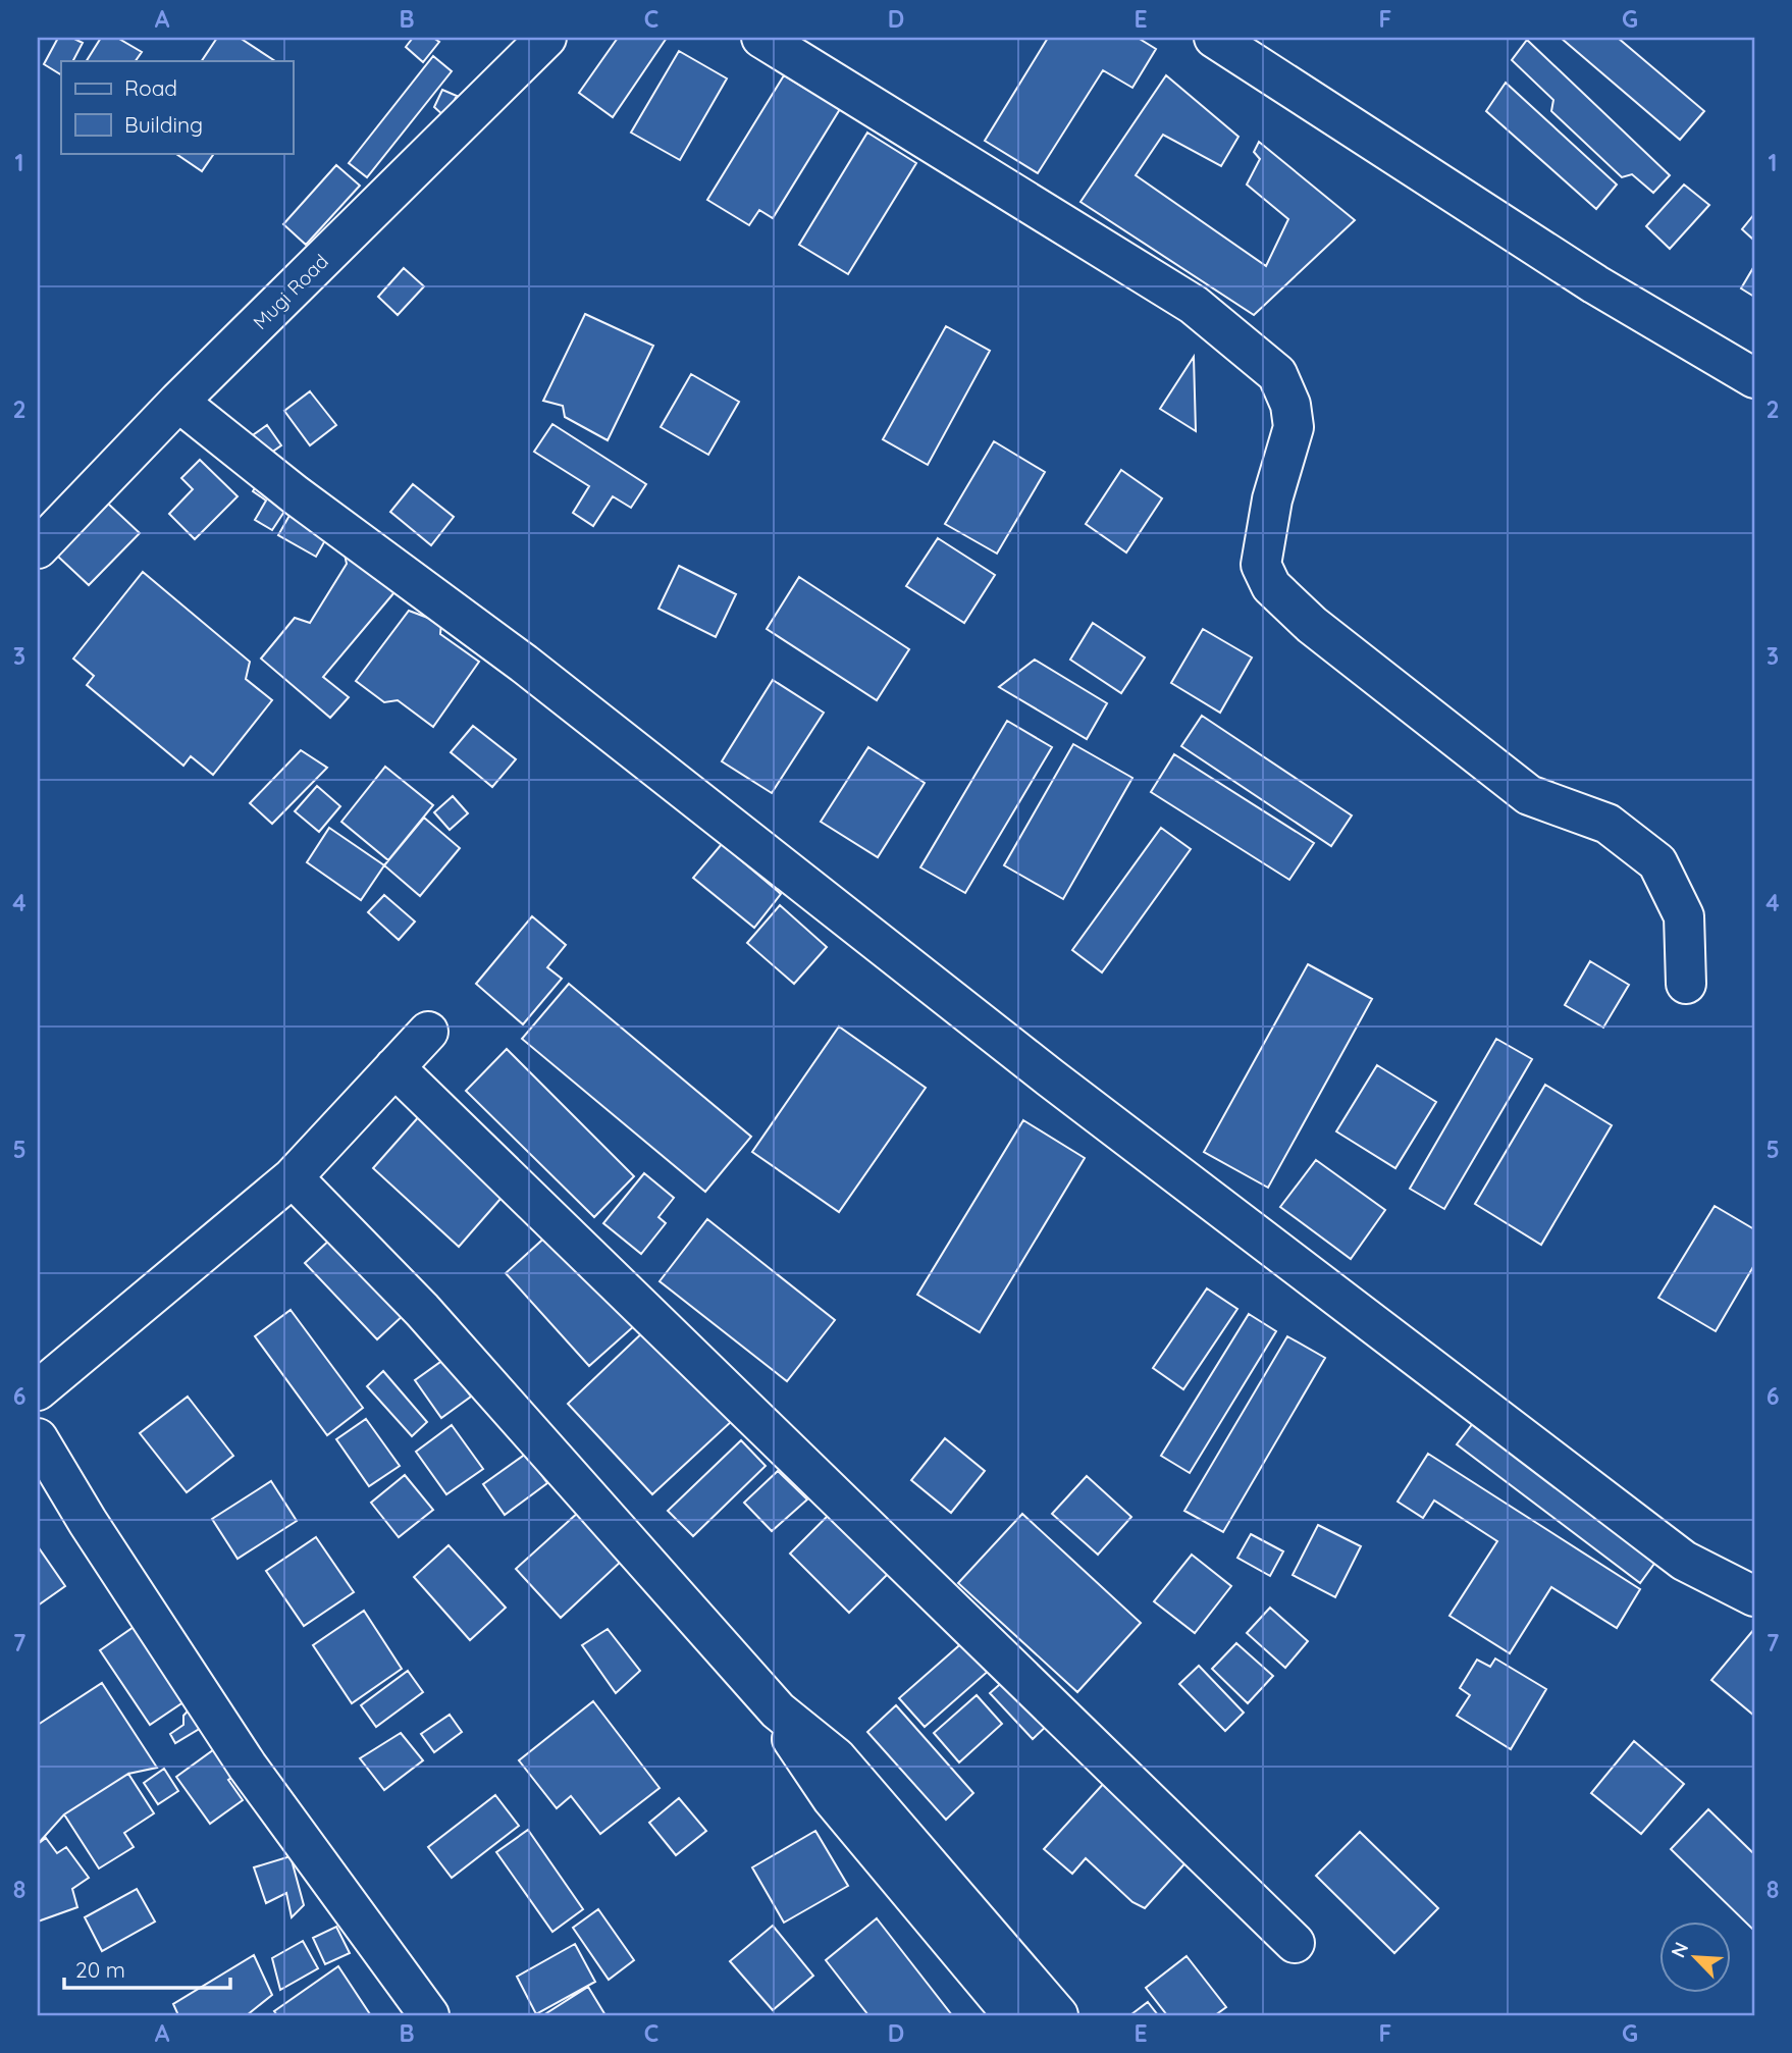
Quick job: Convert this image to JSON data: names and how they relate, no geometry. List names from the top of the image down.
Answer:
{
  "streets": {
    "street": ["Mugi Road"]
  },
  "legend": ["Road", "Building"],
  "scale_bar": "20 m",
  "north": "top left",
  "grid": {
    "columns": [
      "A",
      "B",
      "C",
      "D",
      "E",
      "F",
      "G"
    ],
    "rows": [
      "1",
      "2",
      "3",
      "4",
      "5",
      "6",
      "7",
      "8"
    ]
  }
}
